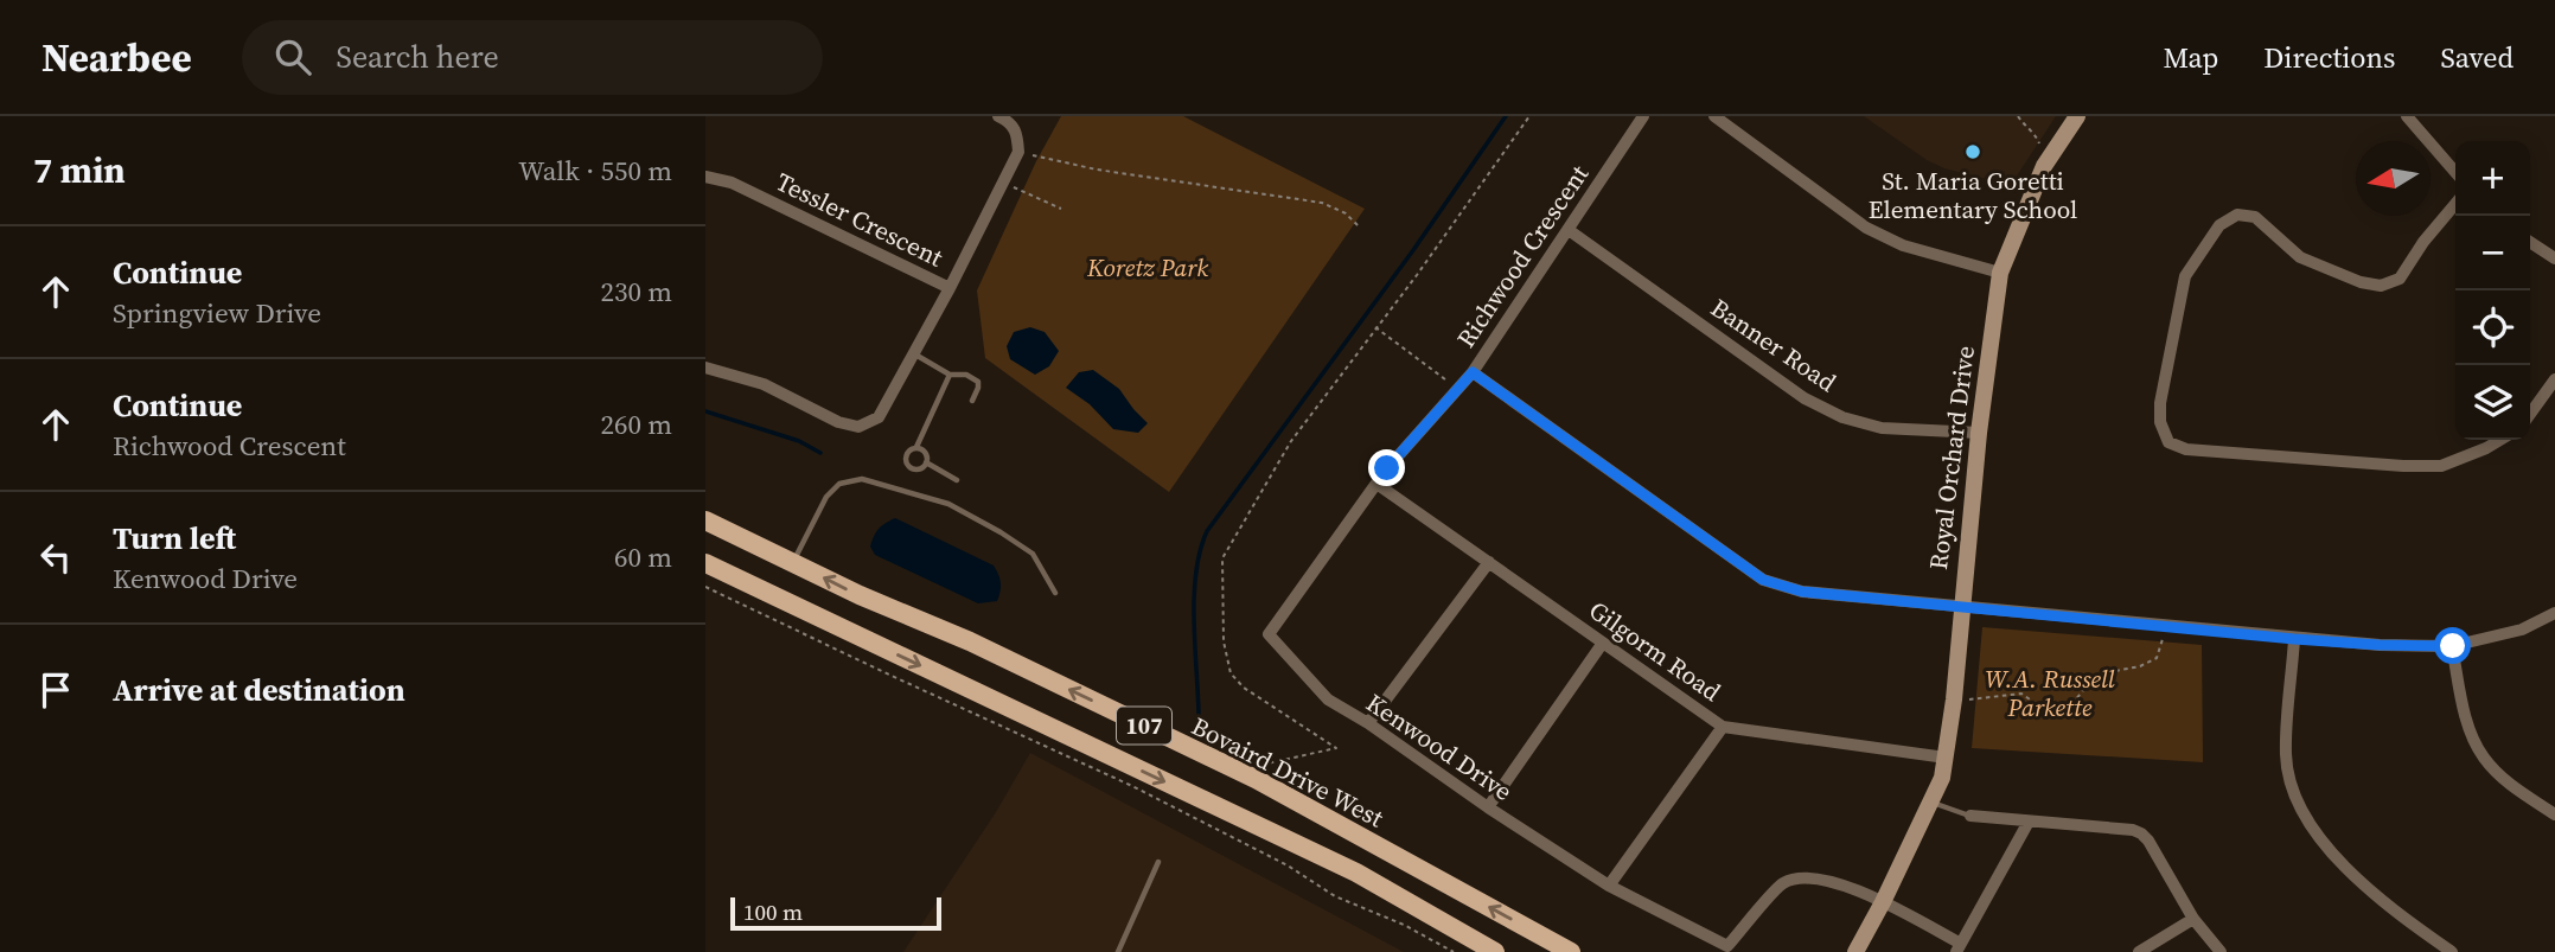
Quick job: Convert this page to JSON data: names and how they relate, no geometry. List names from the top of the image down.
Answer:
{
  "streets": {
    "main road": ["107", "Bovaird Drive West"],
    "street": [
      "Tessler Crescent",
      "Richwood Crescent",
      "Banner Road",
      "Royal Orchard Drive",
      "Gilgorm Road",
      "Kenwood Drive"
    ]
  },
  "crossings": [
    ["Richwood Crescent", "Banner Road"],
    ["Richwood Crescent", "Royal Orchard Drive"],
    ["Richwood Crescent", "Kenwood Drive"],
    ["Banner Road", "Royal Orchard Drive"],
    ["Royal Orchard Drive", "Gilgorm Road"],
    ["Royal Orchard Drive", "Kenwood Drive"],
    ["Gilgorm Road", "Kenwood Drive"]
  ],
  "parks": ["Koretz Park", "W.A. Russell Parkette"],
  "places": ["St. Maria Goretti Elementary School"],
  "scale_bar": "100 m",
  "north": "left",
  "page": {
    "header": "Nearbee",
    "search": "Search here",
    "nav": ["Map", "Directions", "Saved"],
    "heading": ["7 min", "Walk · 550 m"],
    "map_buttons": ["+", "−"],
    "list": [
      ["Continue", "Springview Drive", "230 m"],
      ["Continue", "Richwood Crescent", "260 m"],
      ["Turn left", "Kenwood Drive", "60 m"],
      "Arrive at destination"
    ],
    "scale": "100 m"
  }
}
